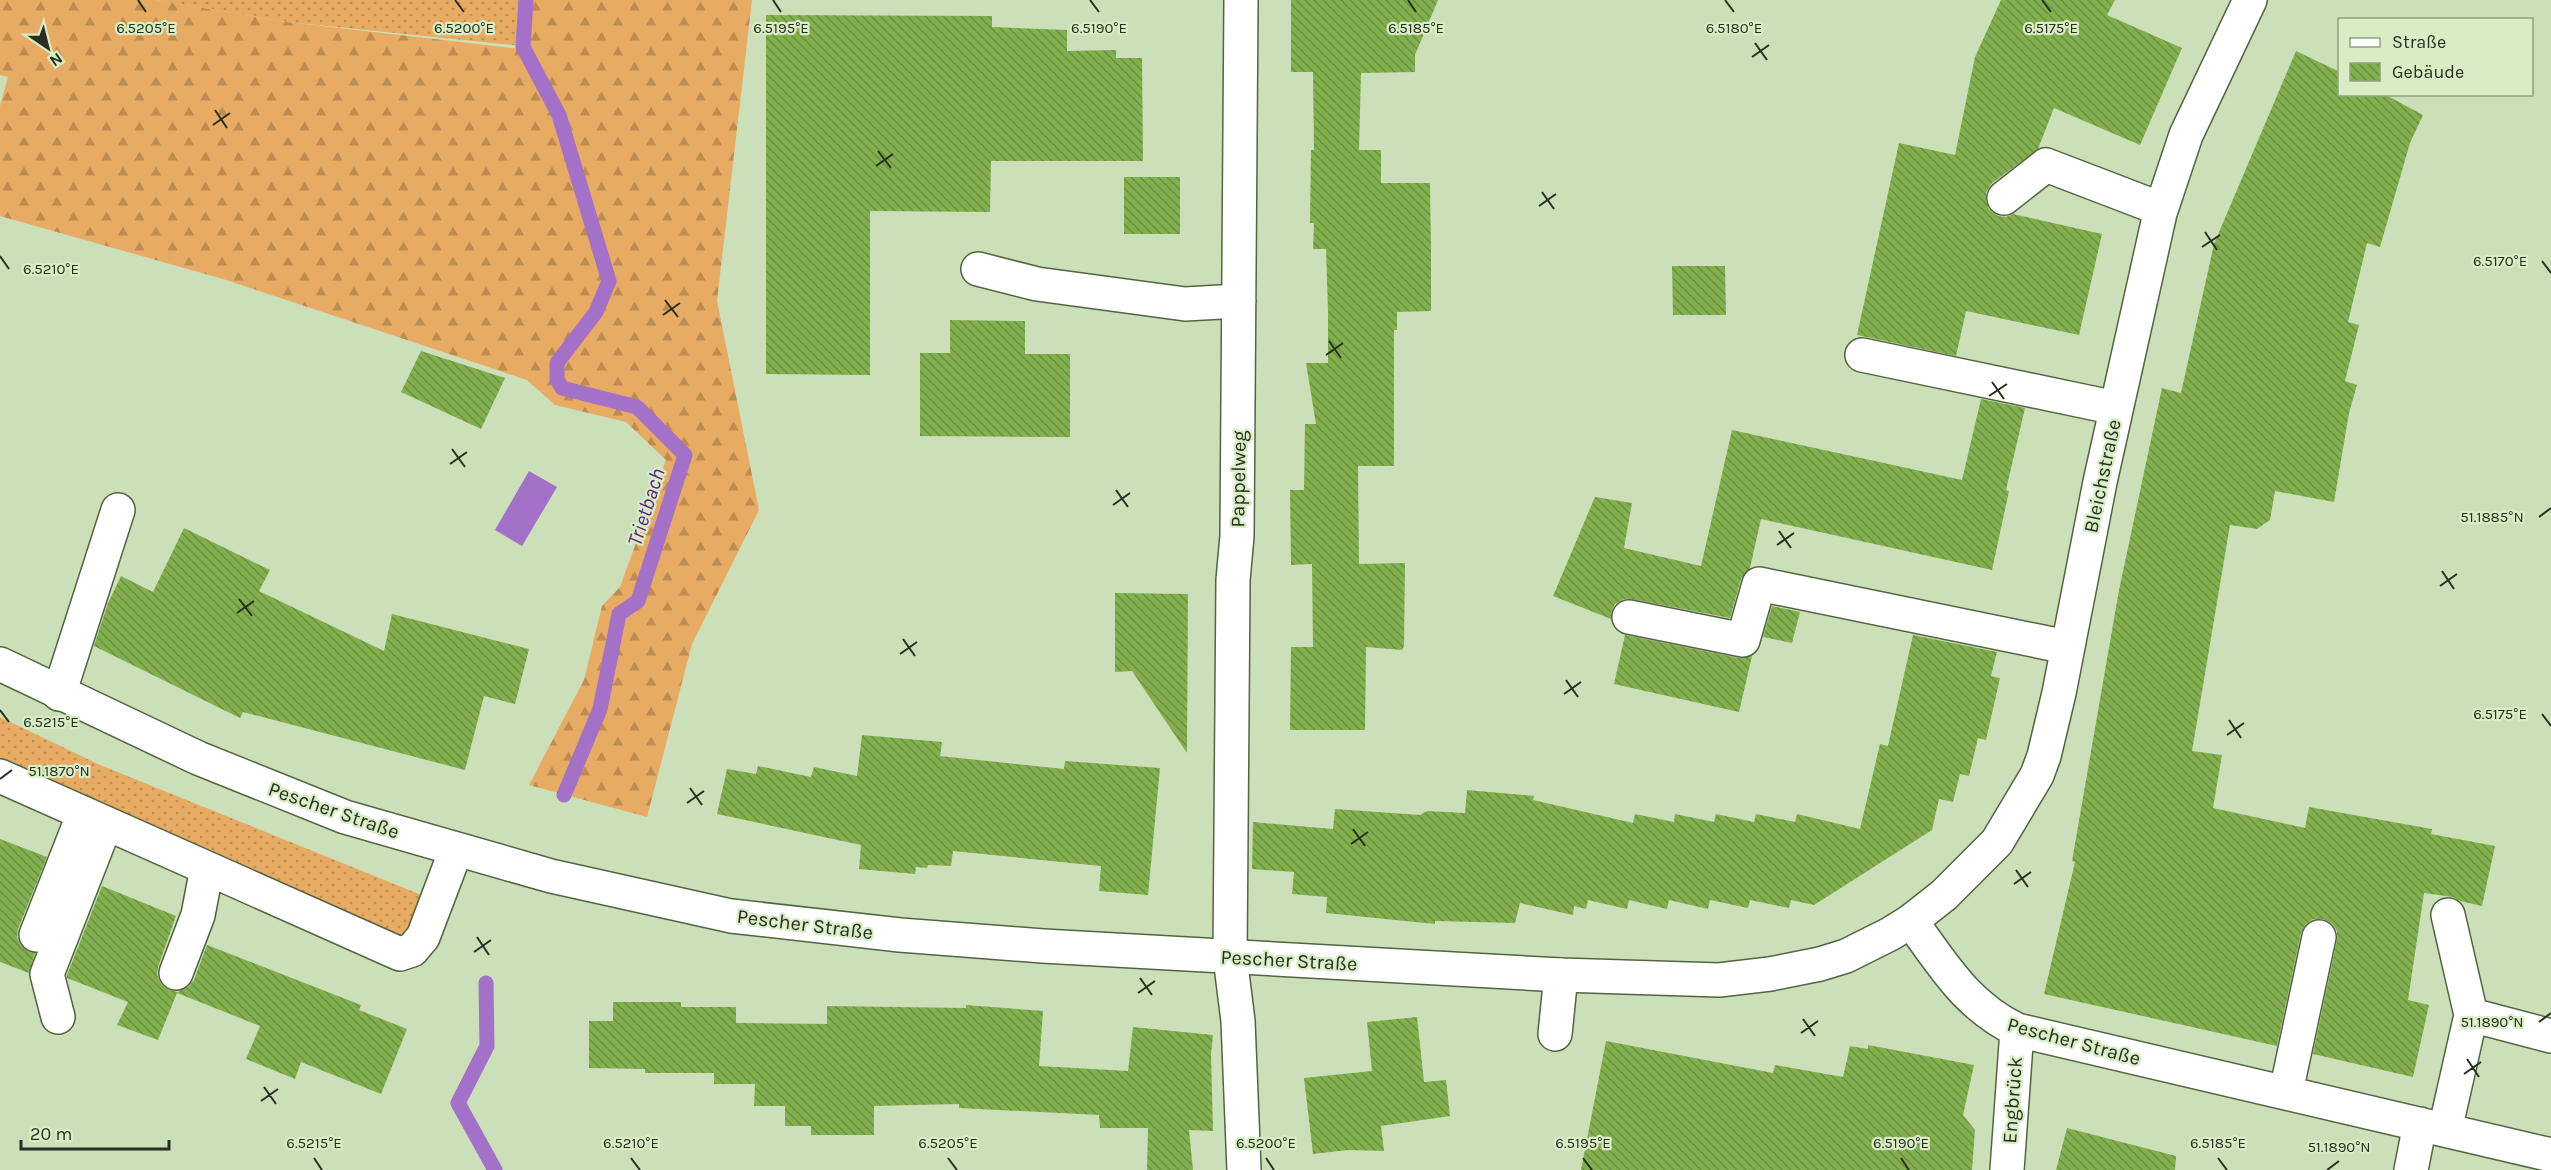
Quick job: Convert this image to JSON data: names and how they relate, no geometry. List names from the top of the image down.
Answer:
{
  "streets": {
    "main road": [
      "Bleichstraße",
      "Pappelweg",
      "Pescher Straße",
      "Engbrück"
    ]
  },
  "crossings": [
    ["Bleichstraße", "Pescher Straße"],
    ["Pappelweg", "Pescher Straße"],
    ["Pescher Straße", "Engbrück"]
  ],
  "water": ["Trietbach"],
  "legend": ["Straße", "Gebäude"],
  "scale_bar": "20 m",
  "north": "bottom right",
  "coordinates": [
    "6.5205°E",
    "6.5200°E",
    "6.5195°E",
    "6.5190°E",
    "6.5185°E",
    "6.5180°E",
    "6.5175°E",
    "6.5170°E",
    "6.5210°E",
    "51.1885°N",
    "6.5215°E",
    "51.1870°N",
    "51.1890°N"
  ]
}
